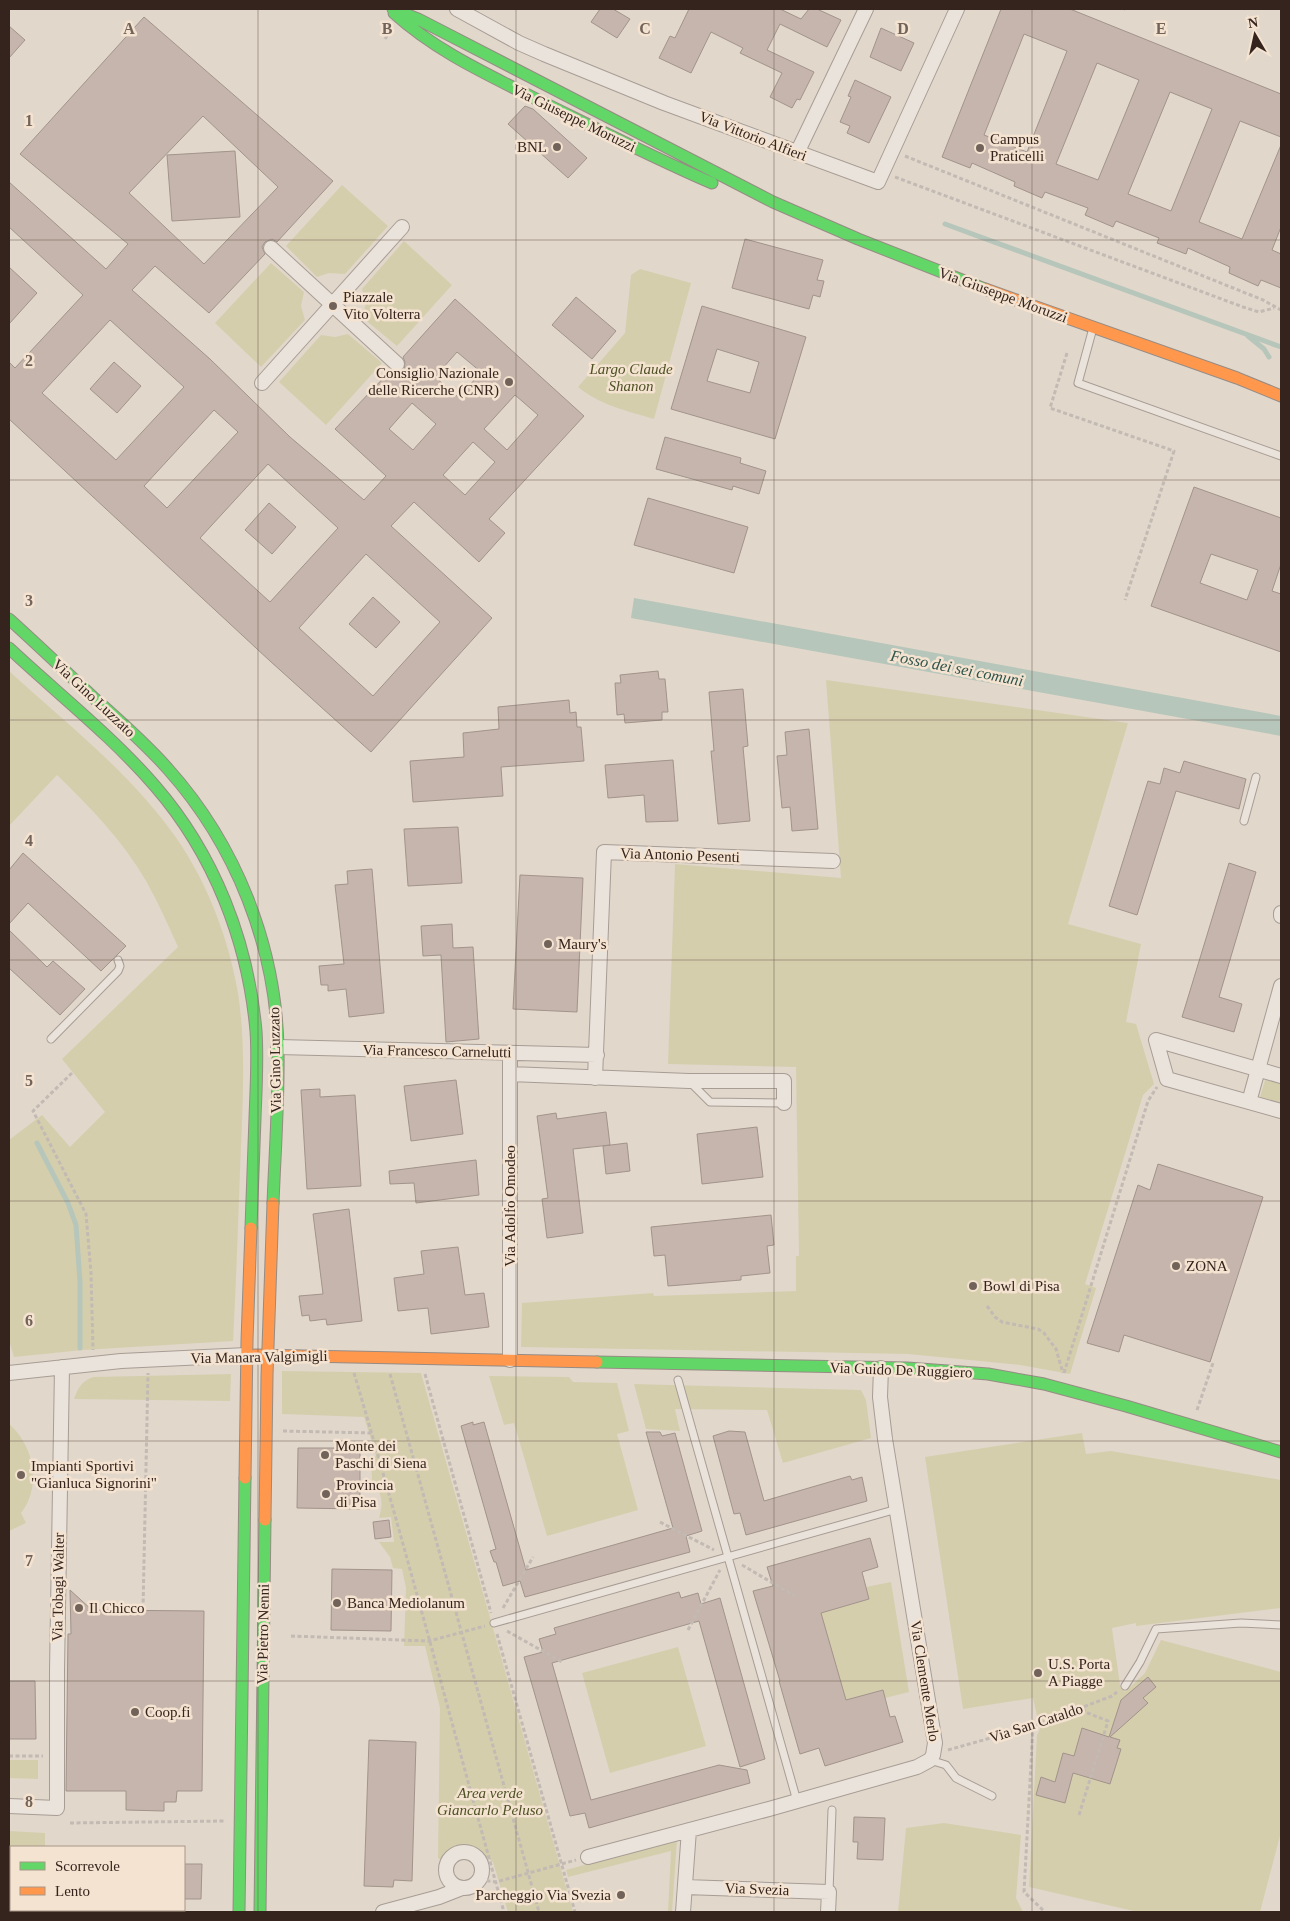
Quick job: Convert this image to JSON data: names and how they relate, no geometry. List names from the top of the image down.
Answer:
{
  "streets": {
    "main road": [
      "Via Giuseppe Moruzzi",
      "Via Gino Luzzato",
      "Via Manara Valgimigli",
      "Via Guido De Ruggiero",
      "Via Pietro Nenni"
    ],
    "street": [
      "Via Vittorio Alfieri",
      "Via Antonio Pesenti",
      "Via Francesco Carnelutti",
      "Via Adolfo Omodeo",
      "Via Tobagi Walter",
      "Via Clemente Merlo",
      "Via Svezia"
    ],
    "path": ["Via San Cataldo"]
  },
  "crossings": [
    ["Via Gino Luzzato", "Via Francesco Carnelutti"],
    ["Via Gino Luzzato", "Via Manara Valgimigli"],
    ["Via Gino Luzzato", "Via Pietro Nenni"],
    ["Via Antonio Pesenti", "Via Francesco Carnelutti"],
    ["Via Francesco Carnelutti", "Via Adolfo Omodeo"],
    ["Via Adolfo Omodeo", "Via Manara Valgimigli"],
    ["Via Adolfo Omodeo", "Via Guido De Ruggiero"],
    ["Via Manara Valgimigli", "Via Guido De Ruggiero"],
    ["Via Manara Valgimigli", "Via Tobagi Walter"],
    ["Via Manara Valgimigli", "Via Pietro Nenni"],
    ["Via Guido De Ruggiero", "Via Clemente Merlo"],
    ["Via Clemente Merlo", "Via San Cataldo"]
  ],
  "water": ["Fosso dei sei comuni"],
  "parks": ["Largo Claude Shanon", "Area verde Giancarlo Peluso"],
  "places": [
    "BNL",
    "Campus Praticelli",
    "Piazzale Vito Volterra",
    "Consiglio Nazionale delle Ricerche (CNR)",
    "Maury's",
    "ZONA",
    "Bowl di Pisa",
    "Monte dei Paschi di Siena",
    "Impianti Sportivi \"Gianluca Signorini\"",
    "Provincia di Pisa",
    "Banca Mediolanum",
    "Il Chicco",
    "U.S. Porta A Piagge",
    "Coop.fi",
    "Parcheggio Via Svezia"
  ],
  "legend": ["Scorrevole", "Lento"],
  "north": "top",
  "grid": {
    "columns": [
      "A",
      "B",
      "C",
      "D",
      "E"
    ],
    "rows": [
      "1",
      "2",
      "3",
      "4",
      "5",
      "6",
      "7",
      "8"
    ]
  }
}
